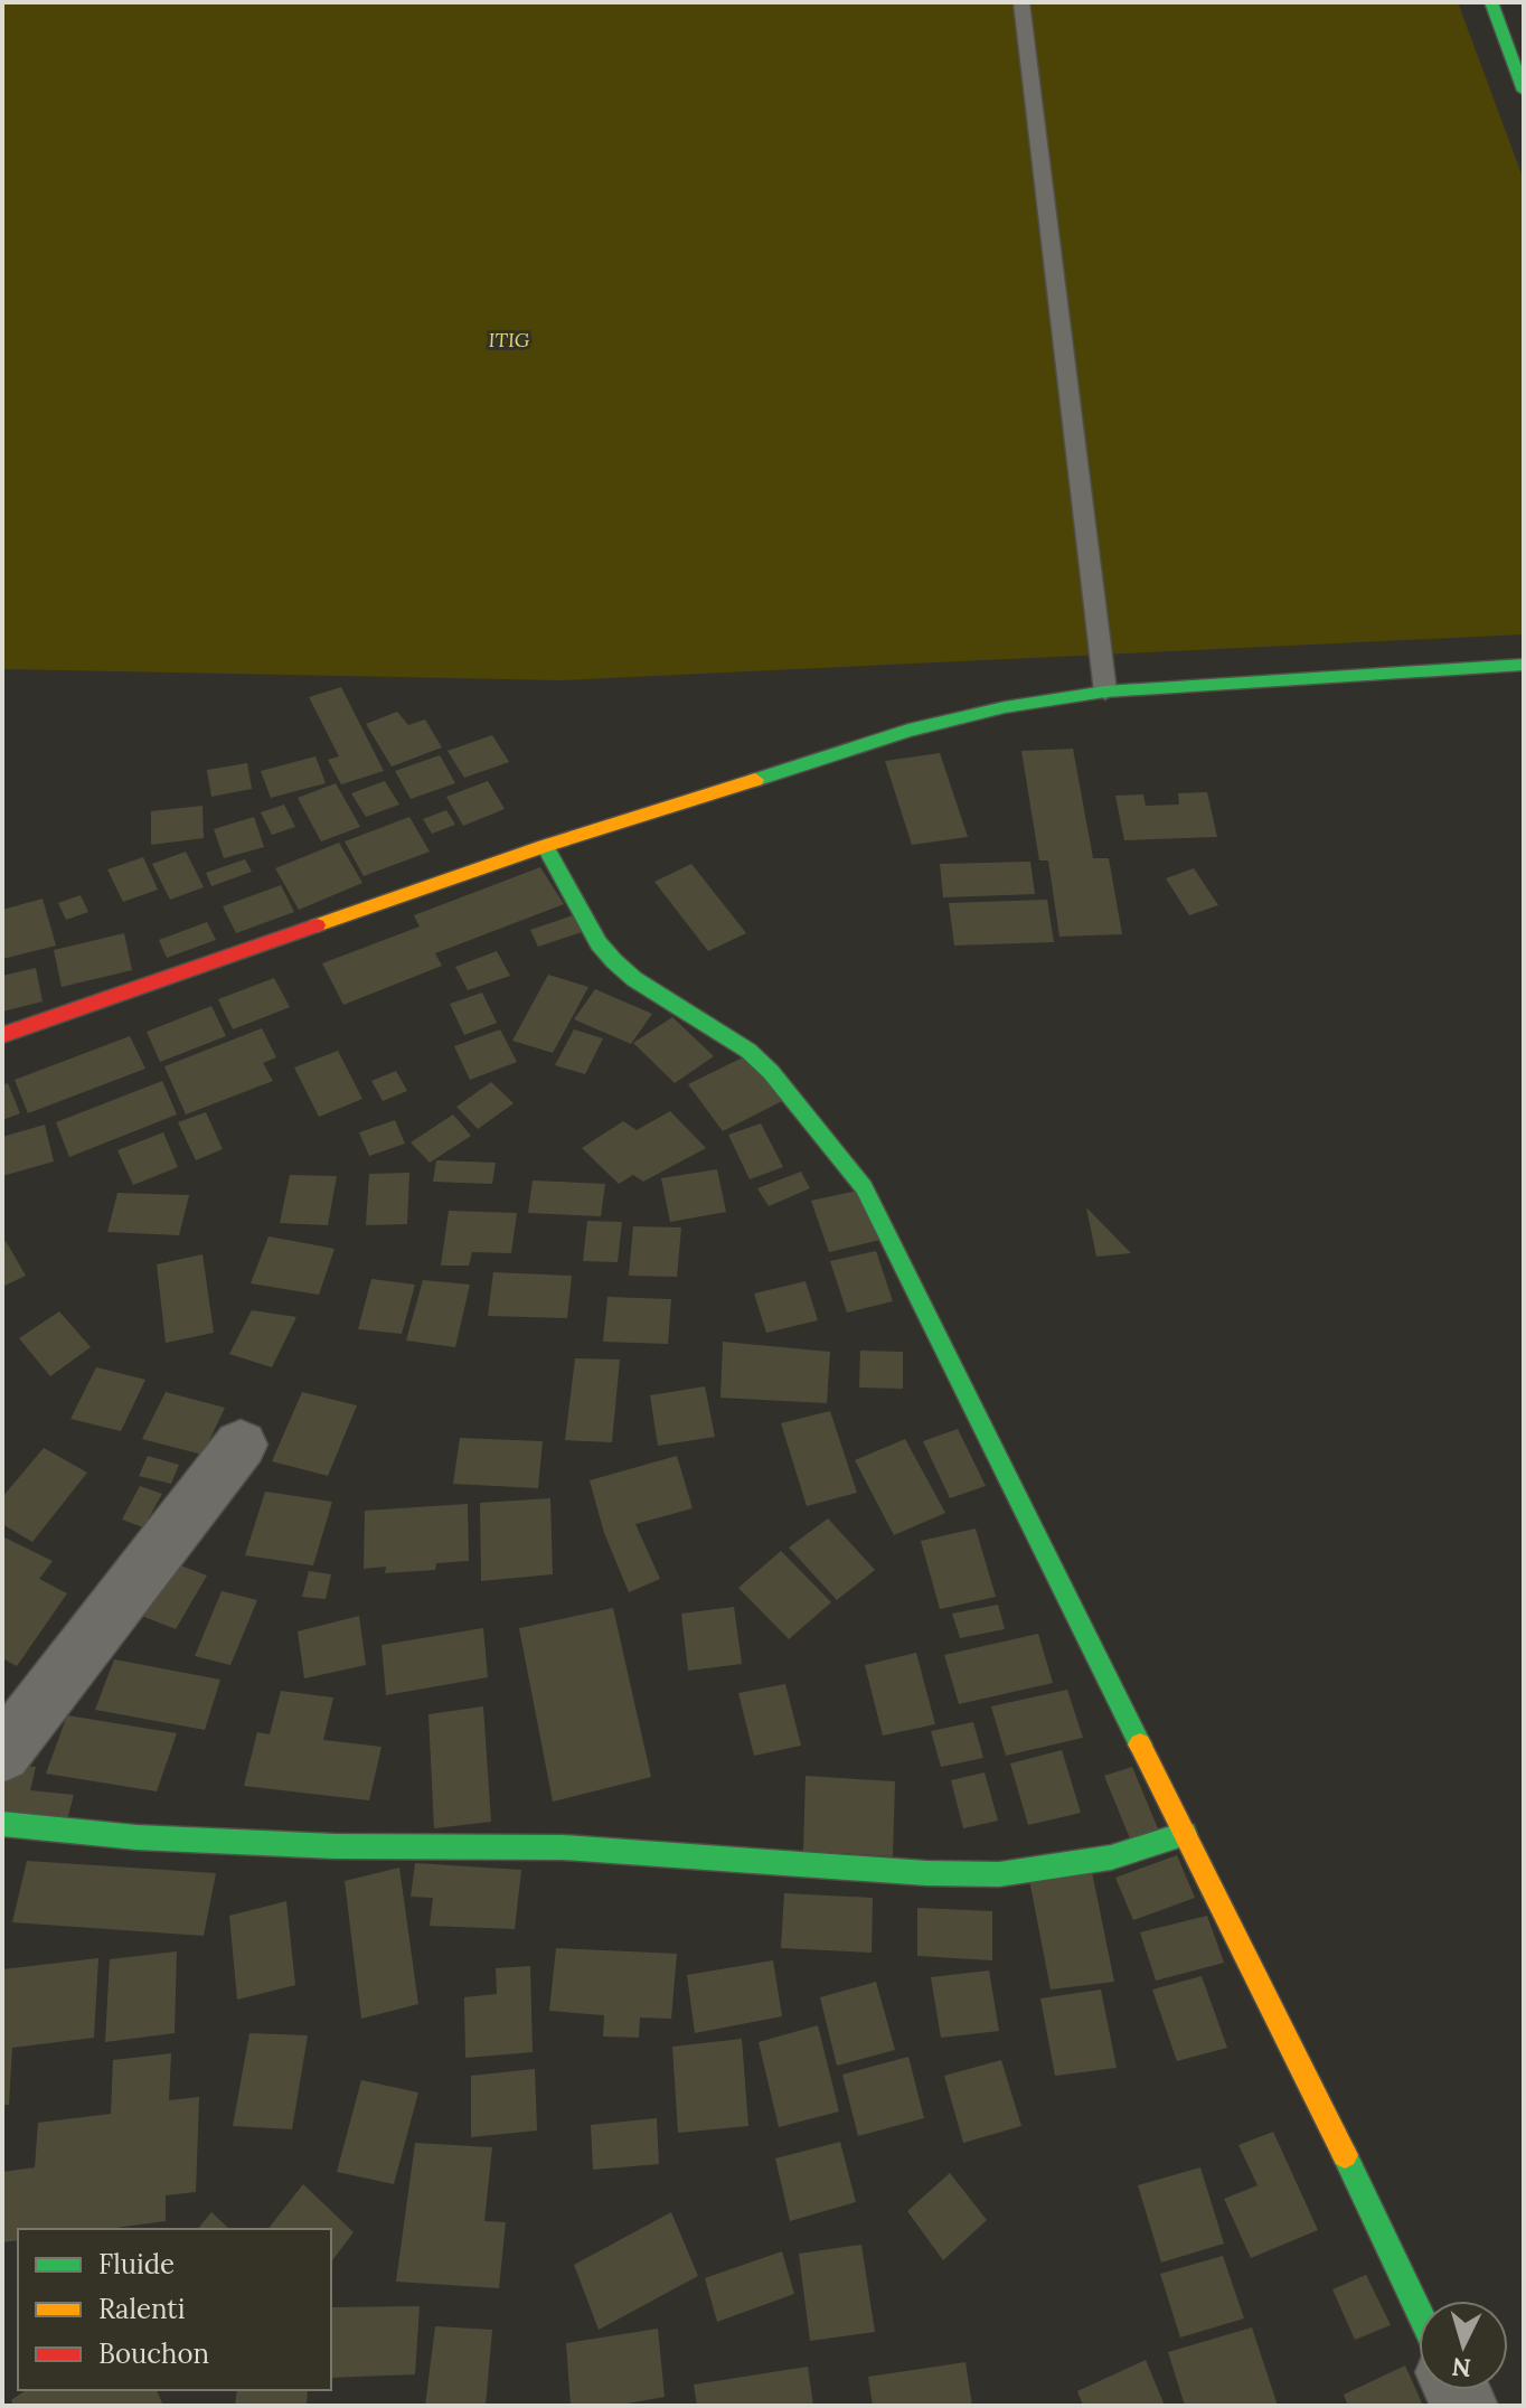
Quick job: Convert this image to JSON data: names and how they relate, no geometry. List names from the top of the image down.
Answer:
{
  "parks": ["ITIG"],
  "legend": ["Fluide", "Ralenti", "Bouchon"],
  "north": "bottom"
}
